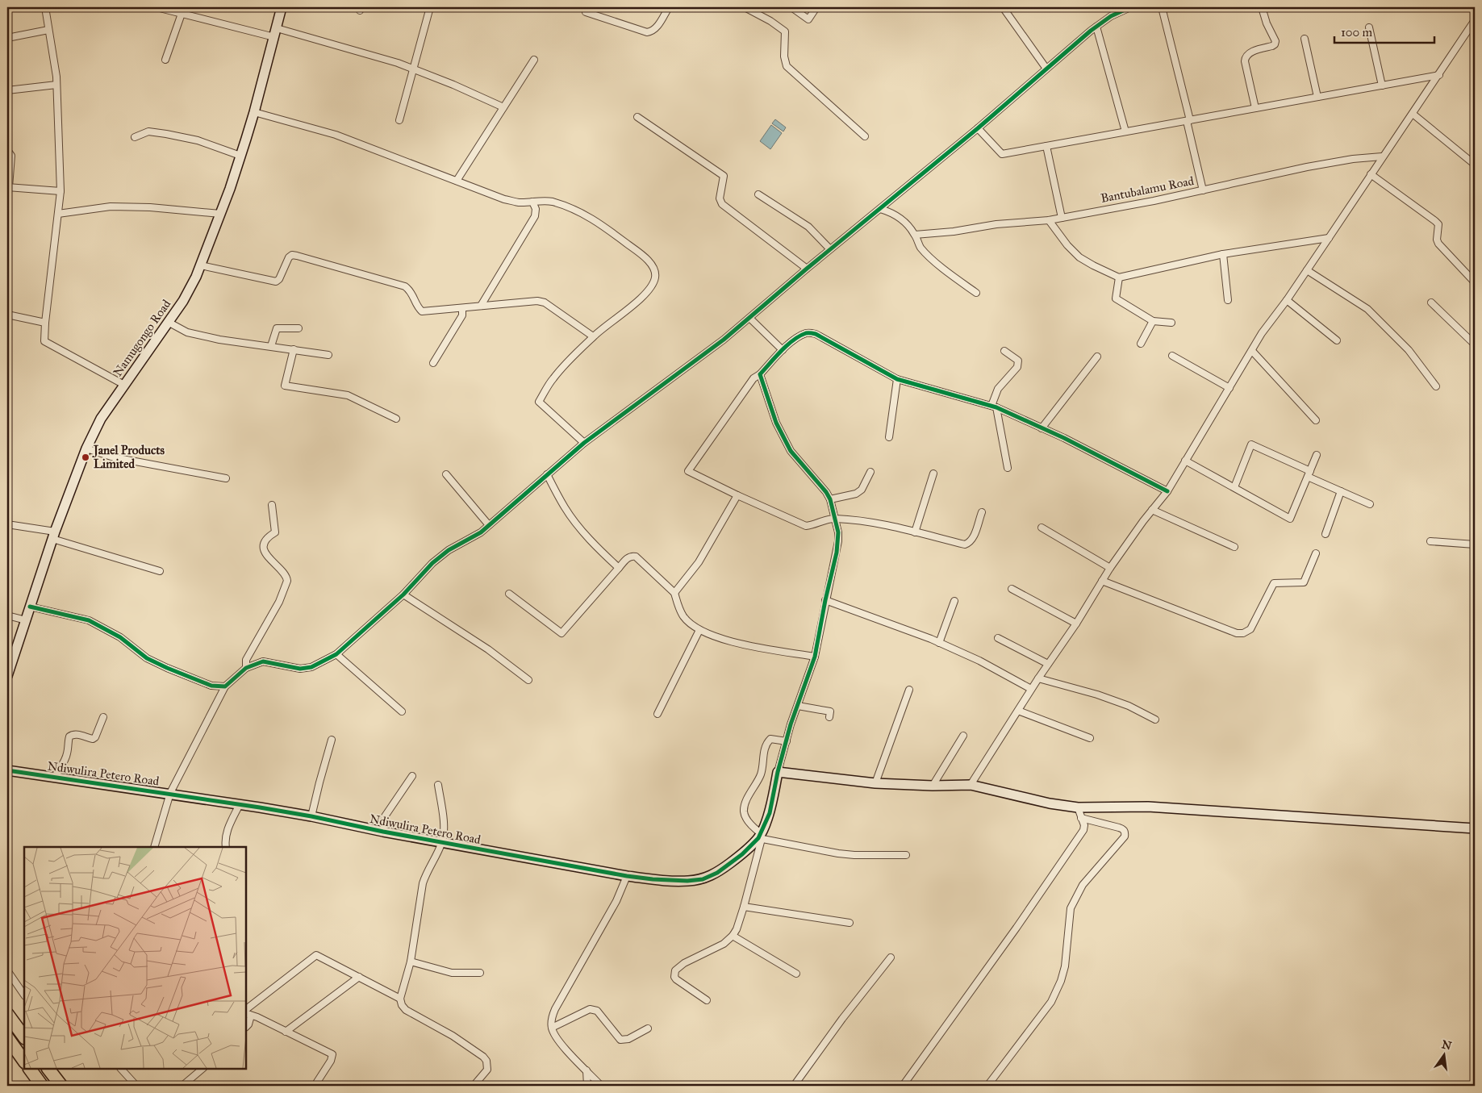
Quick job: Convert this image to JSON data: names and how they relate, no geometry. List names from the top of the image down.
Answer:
{
  "streets": {
    "street": ["Bantubalamu Road", "Namugongo Road", "Ndiwulira Petero Road"]
  },
  "places": ["Janel Products Limited"],
  "scale_bar": "100 m",
  "north": "top"
}
